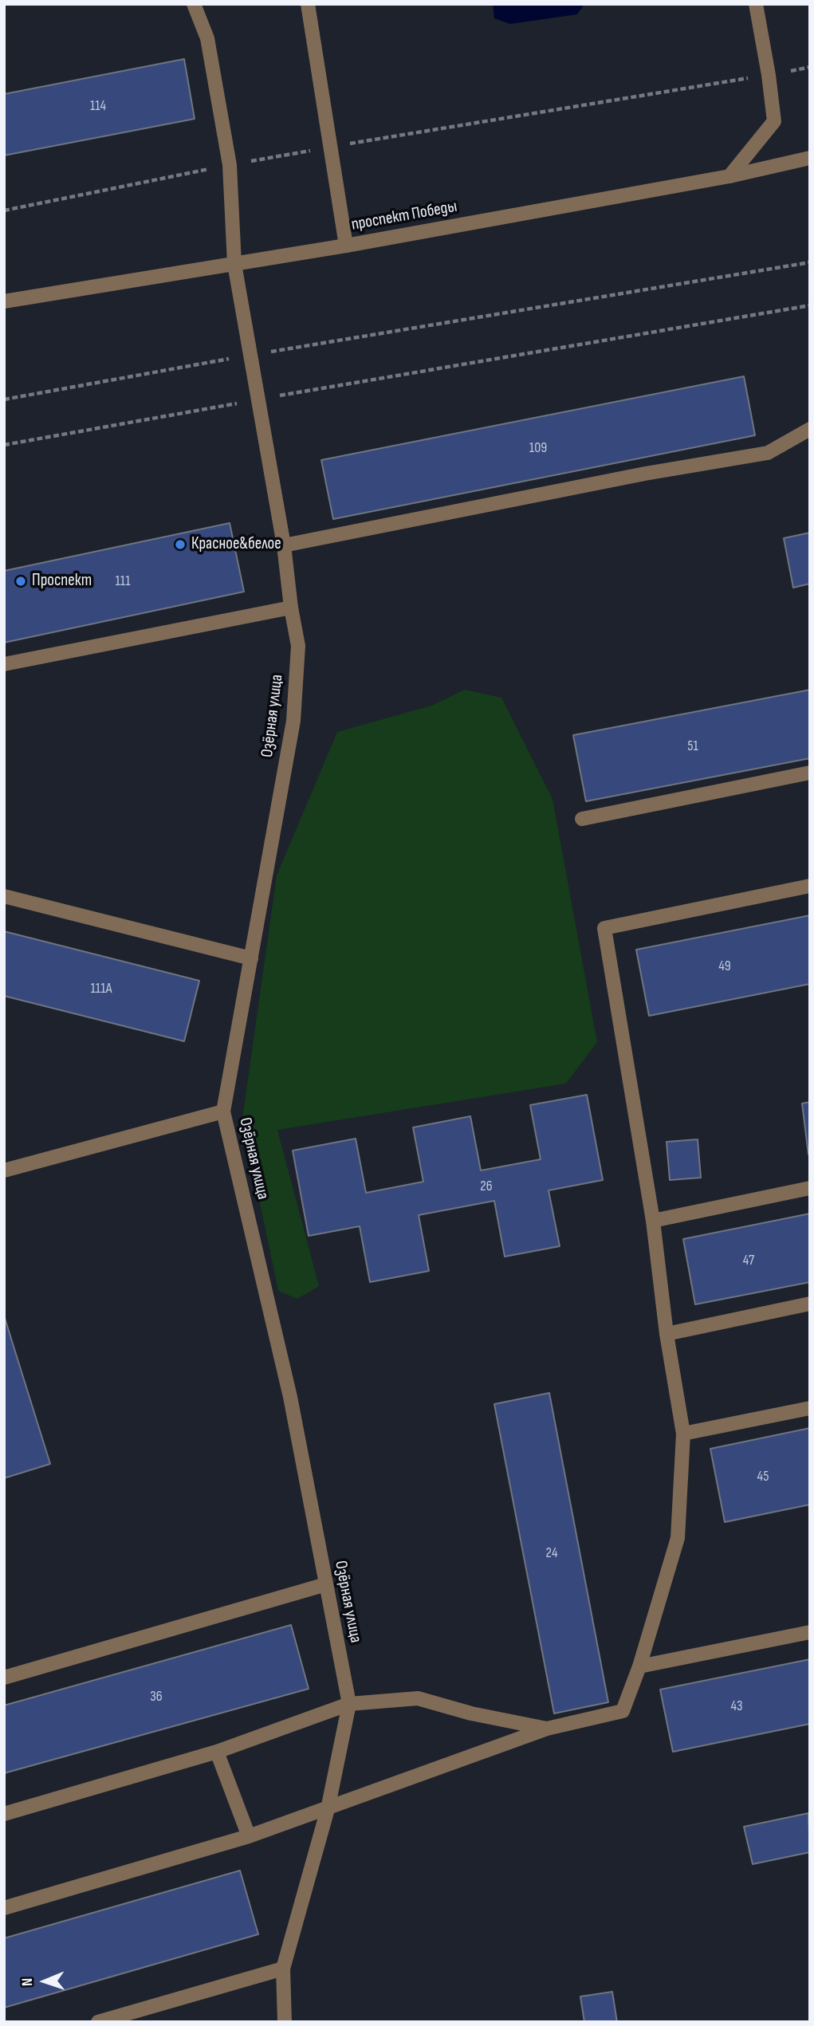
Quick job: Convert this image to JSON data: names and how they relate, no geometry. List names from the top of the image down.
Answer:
{
  "streets": {
    "street": ["проспект Победы", "Озёрная улица"]
  },
  "crossings": [
    ["проспект Победы", "Озёрная улица"]
  ],
  "places": ["Красное&белое", "Проспект"],
  "house_numbers": [
    "114",
    "109",
    "111",
    "51",
    "49",
    "111А",
    "26",
    "47",
    "45",
    "24",
    "36",
    "43"
  ],
  "north": "left"
}
